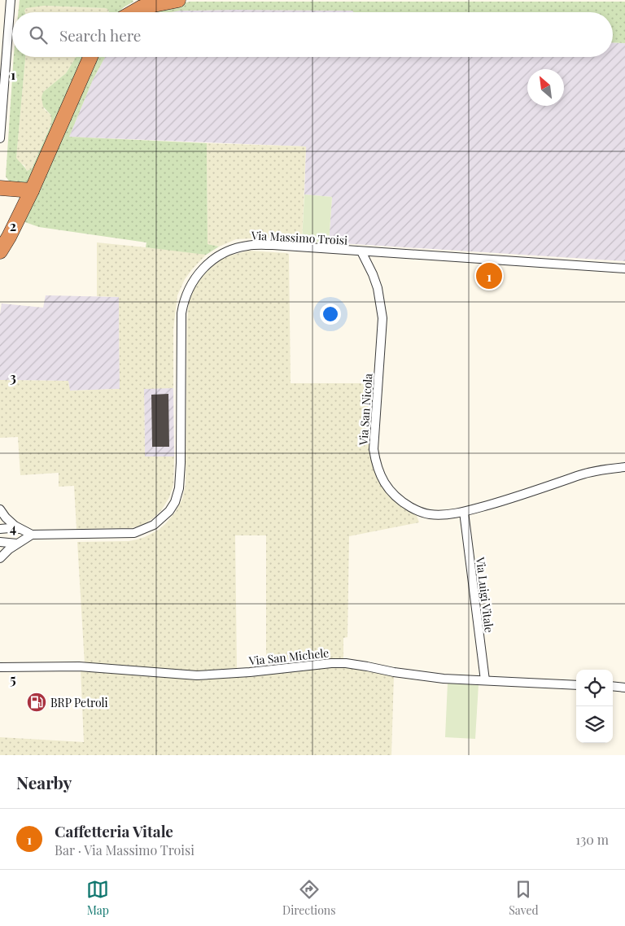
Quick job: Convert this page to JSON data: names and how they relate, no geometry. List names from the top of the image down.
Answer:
{
  "streets": {
    "street": [
      "Via Massimo Troisi",
      "Via San Nicola",
      "Via Luigi Vitale",
      "Via San Michele"
    ]
  },
  "crossings": [
    ["Via Massimo Troisi", "Via San Nicola"],
    ["Via San Nicola", "Via Luigi Vitale"],
    ["Via Luigi Vitale", "Via San Michele"]
  ],
  "places": {
    "fuel station": ["BRP Petroli"]
  },
  "north": "top left",
  "page": {
    "search": "Search here",
    "pins": "1",
    "heading": "Nearby",
    "list": [
      {
        "mark": "1",
        "name": "Caffetteria Vitale",
        "note": "Bar · Via Massimo Troisi",
        "value": "130 m"
      }
    ],
    "nav": ["Map", "Directions", "Saved"]
  },
  "grid": {
    "rows": [
      "1",
      "2",
      "3",
      "4",
      "5"
    ]
  }
}
